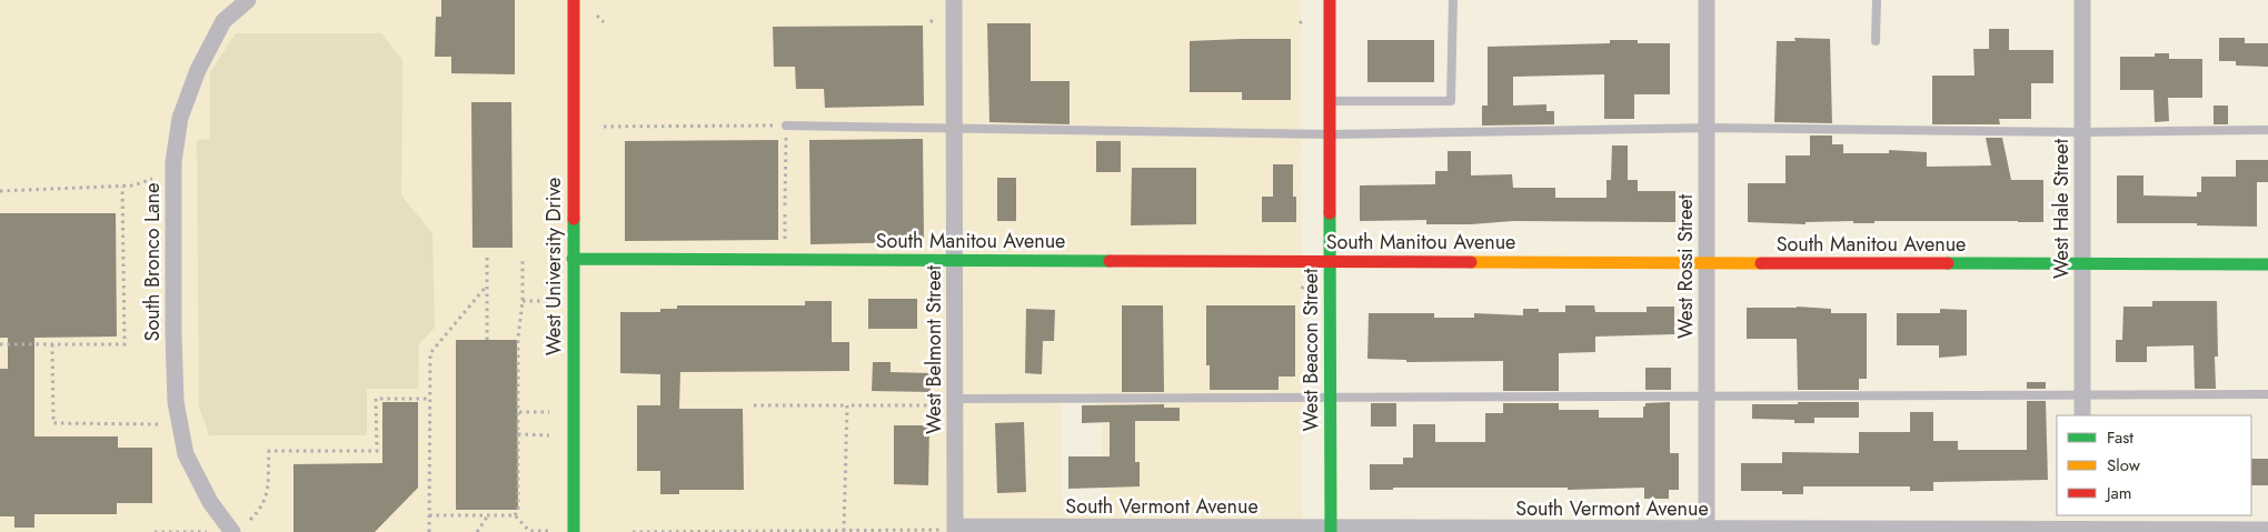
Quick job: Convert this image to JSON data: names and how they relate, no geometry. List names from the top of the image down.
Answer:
{
  "streets": {
    "street": [
      "West Hale Street",
      "South Manitou Avenue",
      "South Bronco Lane",
      "West University Drive",
      "West Rossi Street",
      "West Belmont Street",
      "West Beacon Street",
      "South Vermont Avenue"
    ]
  },
  "crossings": [
    ["West Hale Street", "South Manitou Avenue"],
    ["South Manitou Avenue", "West University Drive"],
    ["South Manitou Avenue", "West Rossi Street"],
    ["South Manitou Avenue", "West Belmont Street"],
    ["South Manitou Avenue", "West Beacon Street"],
    ["West Rossi Street", "South Vermont Avenue"],
    ["West Belmont Street", "South Vermont Avenue"],
    ["West Beacon Street", "South Vermont Avenue"]
  ],
  "legend": ["Fast", "Slow", "Jam"]
}
